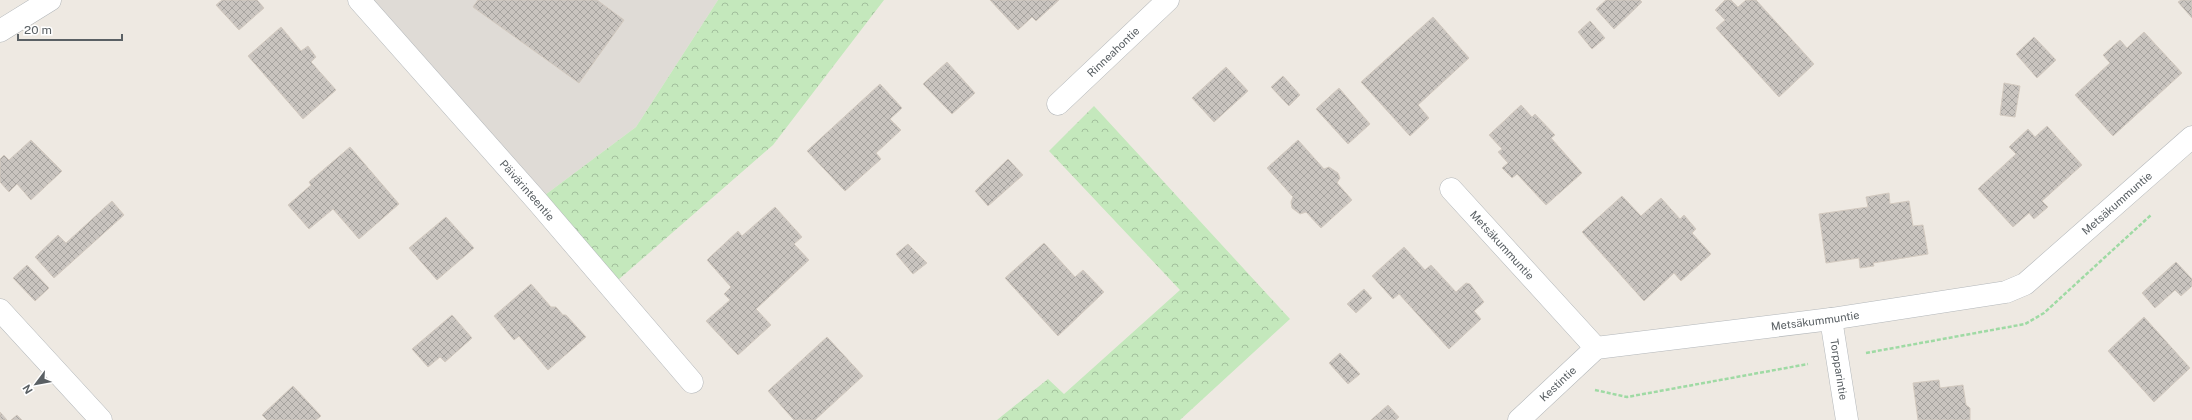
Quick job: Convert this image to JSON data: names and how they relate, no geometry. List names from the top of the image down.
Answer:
{
  "streets": {
    "street": [
      "Rinneahontie",
      "Päivärinteentie",
      "Metsäkummuntie",
      "Torpparintie",
      "Kestintie"
    ]
  },
  "crossings": [
    ["Metsäkummuntie", "Torpparintie"],
    ["Metsäkummuntie", "Kestintie"]
  ],
  "scale_bar": "20 m",
  "north": "bottom left"
}
